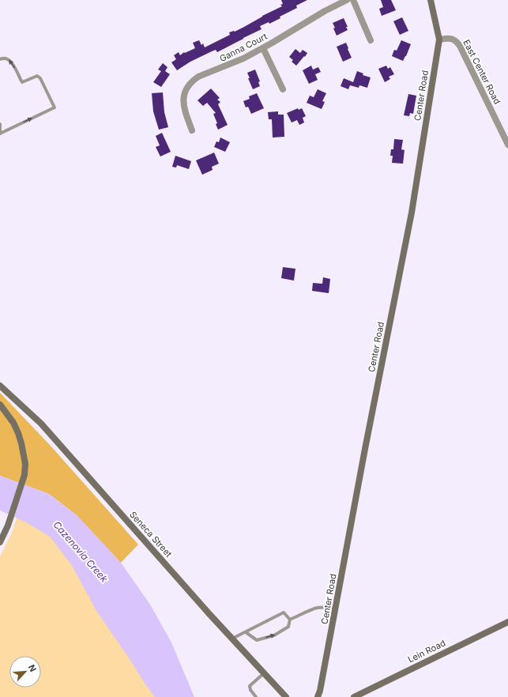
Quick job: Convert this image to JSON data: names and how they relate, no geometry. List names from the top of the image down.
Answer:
{
  "streets": {
    "main road": ["Center Road", "Seneca Street", "Lein Road"],
    "street": ["Ganna Court", "East Center Road"]
  },
  "crossings": [
    ["East Center Road", "Center Road"]
  ],
  "water": ["Cazenovia Creek"],
  "north": "top right"
}
